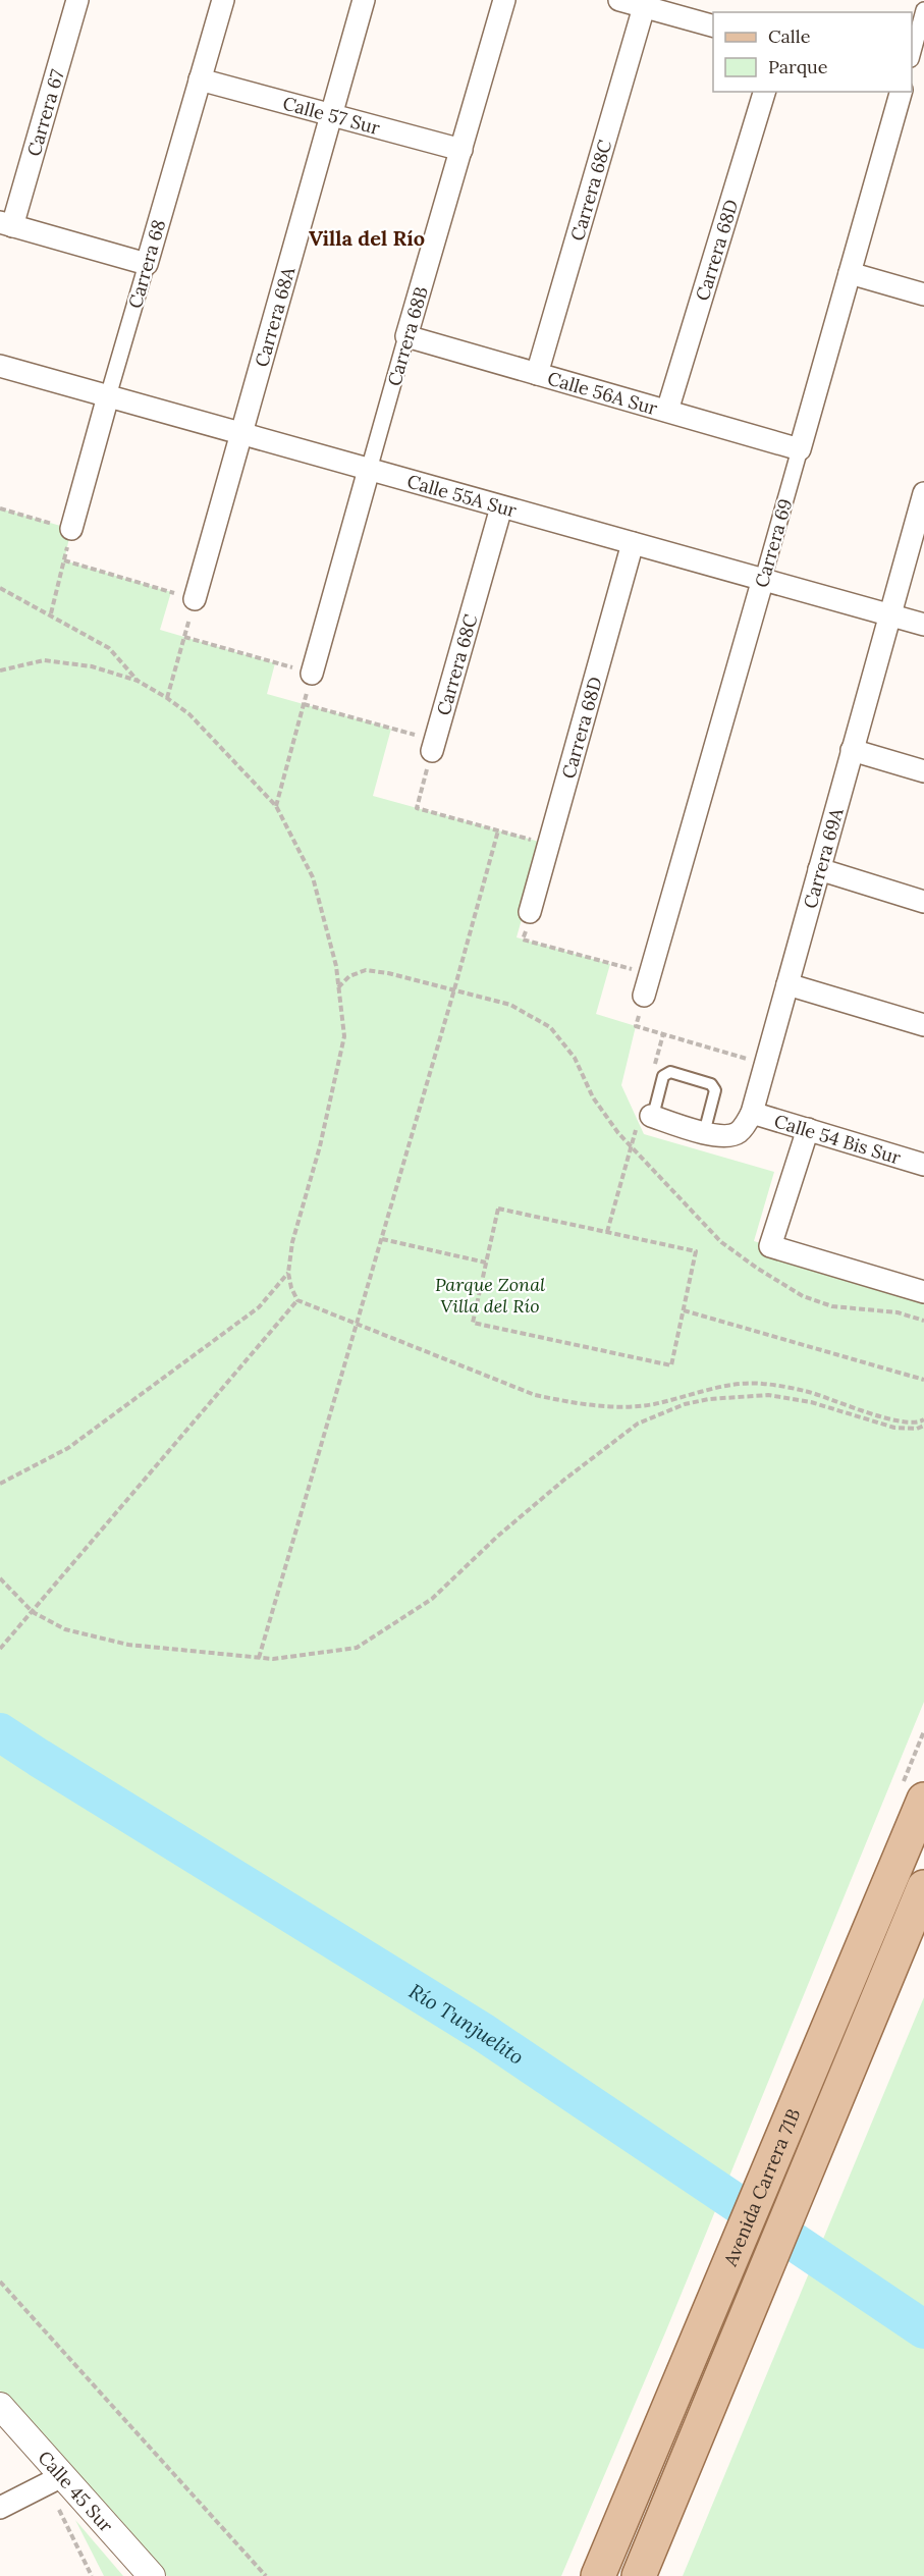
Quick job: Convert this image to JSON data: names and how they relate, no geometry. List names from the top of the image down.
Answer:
{
  "streets": {
    "main road": ["Avenida Carrera 71B"],
    "street": [
      "Carrera 67",
      "Calle 57 Sur",
      "Carrera 68C",
      "Carrera 68D",
      "Carrera 68",
      "Carrera 68A",
      "Carrera 68B",
      "Calle 56A Sur",
      "Calle 55A Sur",
      "Carrera 69",
      "Carrera 69A",
      "Calle 54 Bis Sur",
      "Calle 45 Sur"
    ]
  },
  "crossings": [
    ["Calle 57 Sur", "Carrera 68"],
    ["Calle 57 Sur", "Carrera 68A"],
    ["Calle 57 Sur", "Carrera 68B"],
    ["Carrera 68C", "Calle 56A Sur"],
    ["Carrera 68C", "Calle 55A Sur"],
    ["Carrera 68D", "Calle 56A Sur"],
    ["Carrera 68D", "Calle 55A Sur"],
    ["Carrera 68", "Calle 55A Sur"],
    ["Carrera 68A", "Calle 55A Sur"],
    ["Carrera 68B", "Calle 56A Sur"],
    ["Carrera 68B", "Calle 55A Sur"],
    ["Calle 56A Sur", "Carrera 69"],
    ["Calle 55A Sur", "Carrera 69"],
    ["Calle 55A Sur", "Carrera 69A"],
    ["Carrera 69A", "Calle 54 Bis Sur"]
  ],
  "districts": ["Villa del Río"],
  "water": ["Río Tunjuelito"],
  "parks": ["Parque Zonal Villa del Río"],
  "legend": ["Calle", "Parque"]
}
